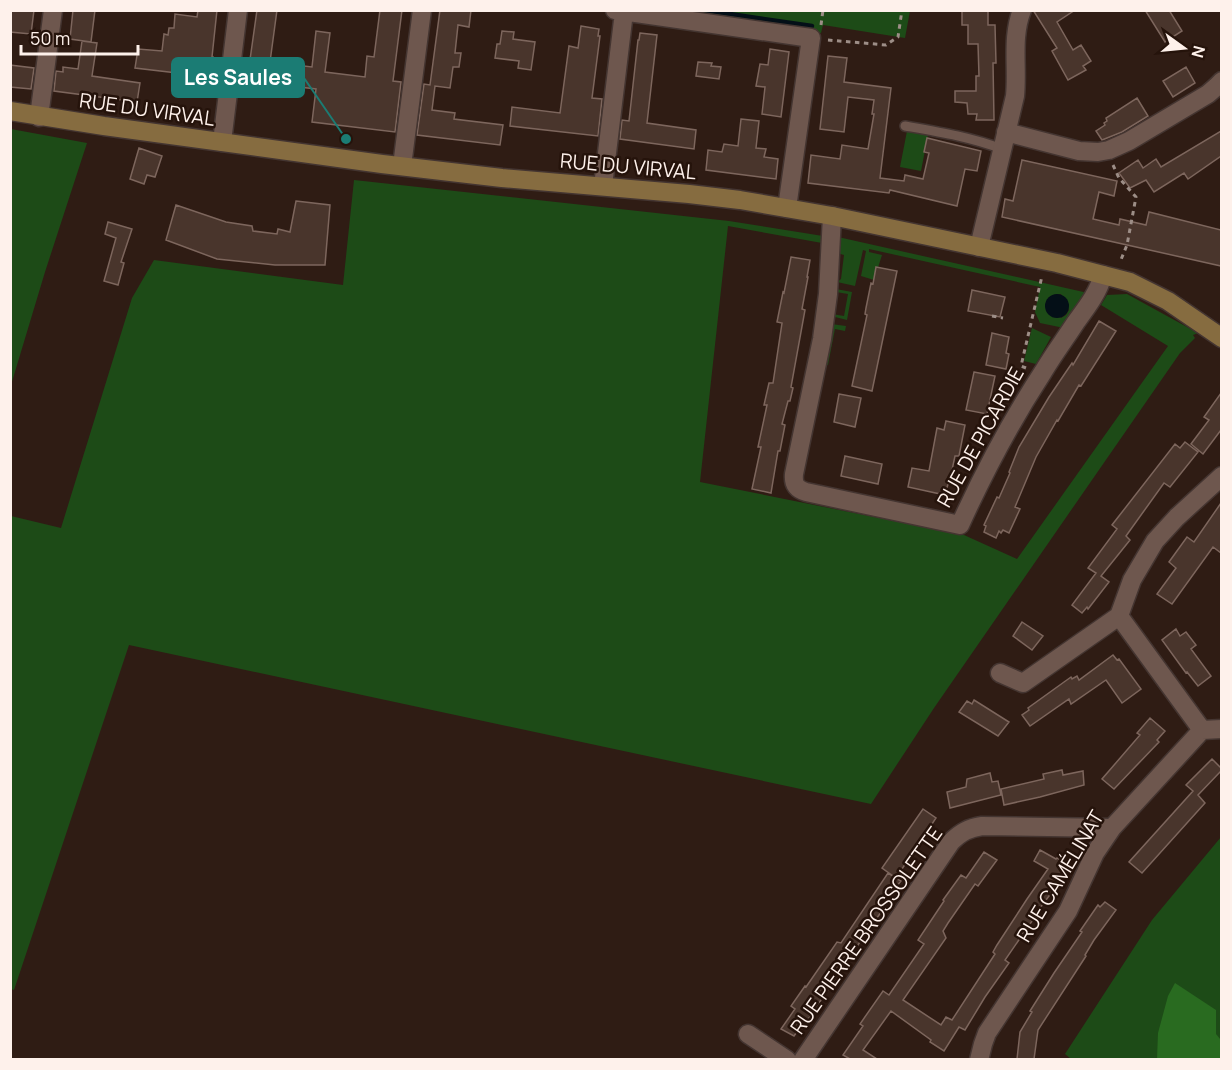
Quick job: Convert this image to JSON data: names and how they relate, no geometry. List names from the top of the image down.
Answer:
{
  "streets": {
    "street": [
      "RUE DU VIRVAL",
      "RUE DE PICARDIE",
      "RUE CAMÉLINAT",
      "RUE PIERRE BROSSOLETTE"
    ]
  },
  "crossings": [
    ["RUE DU VIRVAL", "RUE DE PICARDIE"],
    ["RUE CAMÉLINAT", "RUE PIERRE BROSSOLETTE"]
  ],
  "places": ["Les Saules"],
  "scale_bar": "50 m",
  "north": "right"
}
